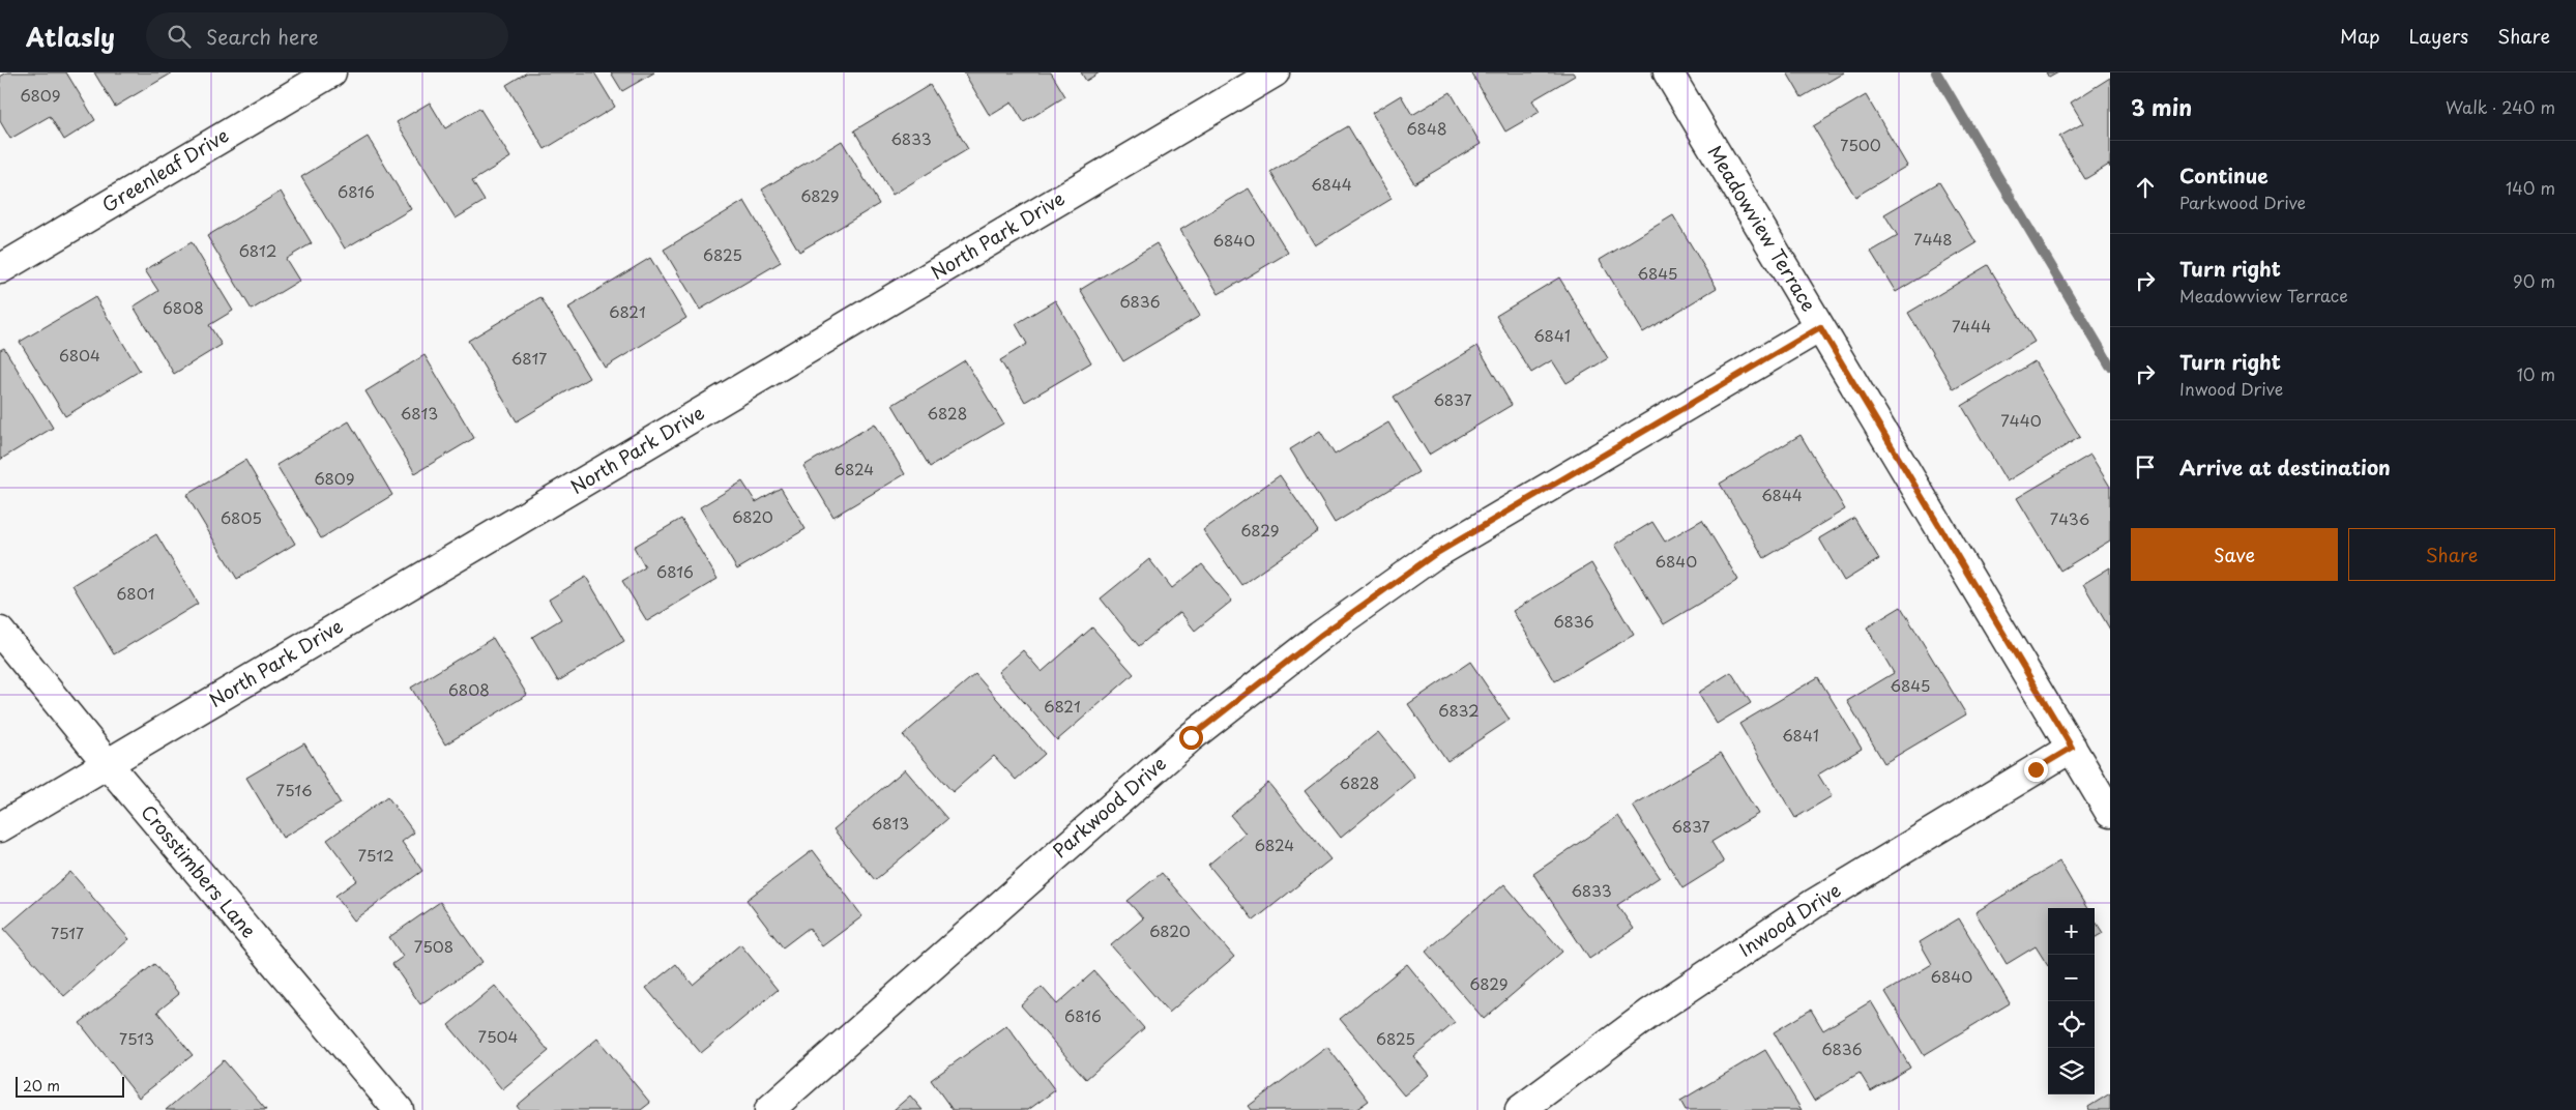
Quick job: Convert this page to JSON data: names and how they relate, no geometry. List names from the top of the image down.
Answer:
{
  "streets": {
    "street": [
      "Greenleaf Drive",
      "Meadowview Terrace",
      "North Park Drive",
      "Parkwood Drive",
      "Crosstimbers Lane",
      "Inwood Drive"
    ]
  },
  "crossings": [
    ["Meadowview Terrace", "Parkwood Drive"],
    ["Meadowview Terrace", "Inwood Drive"],
    ["North Park Drive", "Crosstimbers Lane"]
  ],
  "house_numbers": [
    "6809",
    "6848",
    "6833",
    "7500",
    "6844",
    "6816",
    "6829",
    "7448",
    "6840",
    "6812",
    "6825",
    "6845",
    "6836",
    "6808",
    "6821",
    "7444",
    "6841",
    "6804",
    "6817",
    "6837",
    "6813",
    "6828",
    "7440",
    "6824",
    "6809",
    "6844",
    "6820",
    "6805",
    "7436",
    "6829",
    "6840",
    "6816",
    "6801",
    "6836",
    "6845",
    "6808",
    "6821",
    "6832",
    "6841",
    "6828",
    "7516",
    "6813",
    "6837",
    "6824",
    "7512",
    "6833",
    "6820",
    "7517",
    "7508",
    "6840",
    "6829",
    "6816",
    "7504",
    "7513",
    "6825",
    "6836"
  ],
  "scale_bar": "20 m",
  "page": {
    "header": "Atlasly",
    "search": "Search here",
    "nav": ["Map", "Layers", "Share"],
    "heading": ["3 min", "Walk · 240 m"],
    "list": [
      ["Continue", "Parkwood Drive", "140 m"],
      ["Turn right", "Meadowview Terrace", "90 m"],
      ["Turn right", "Inwood Drive", "10 m"],
      "Arrive at destination"
    ],
    "buttons": ["Save", "Share"],
    "map_buttons": ["+", "−"],
    "scale": "20 m"
  }
}
